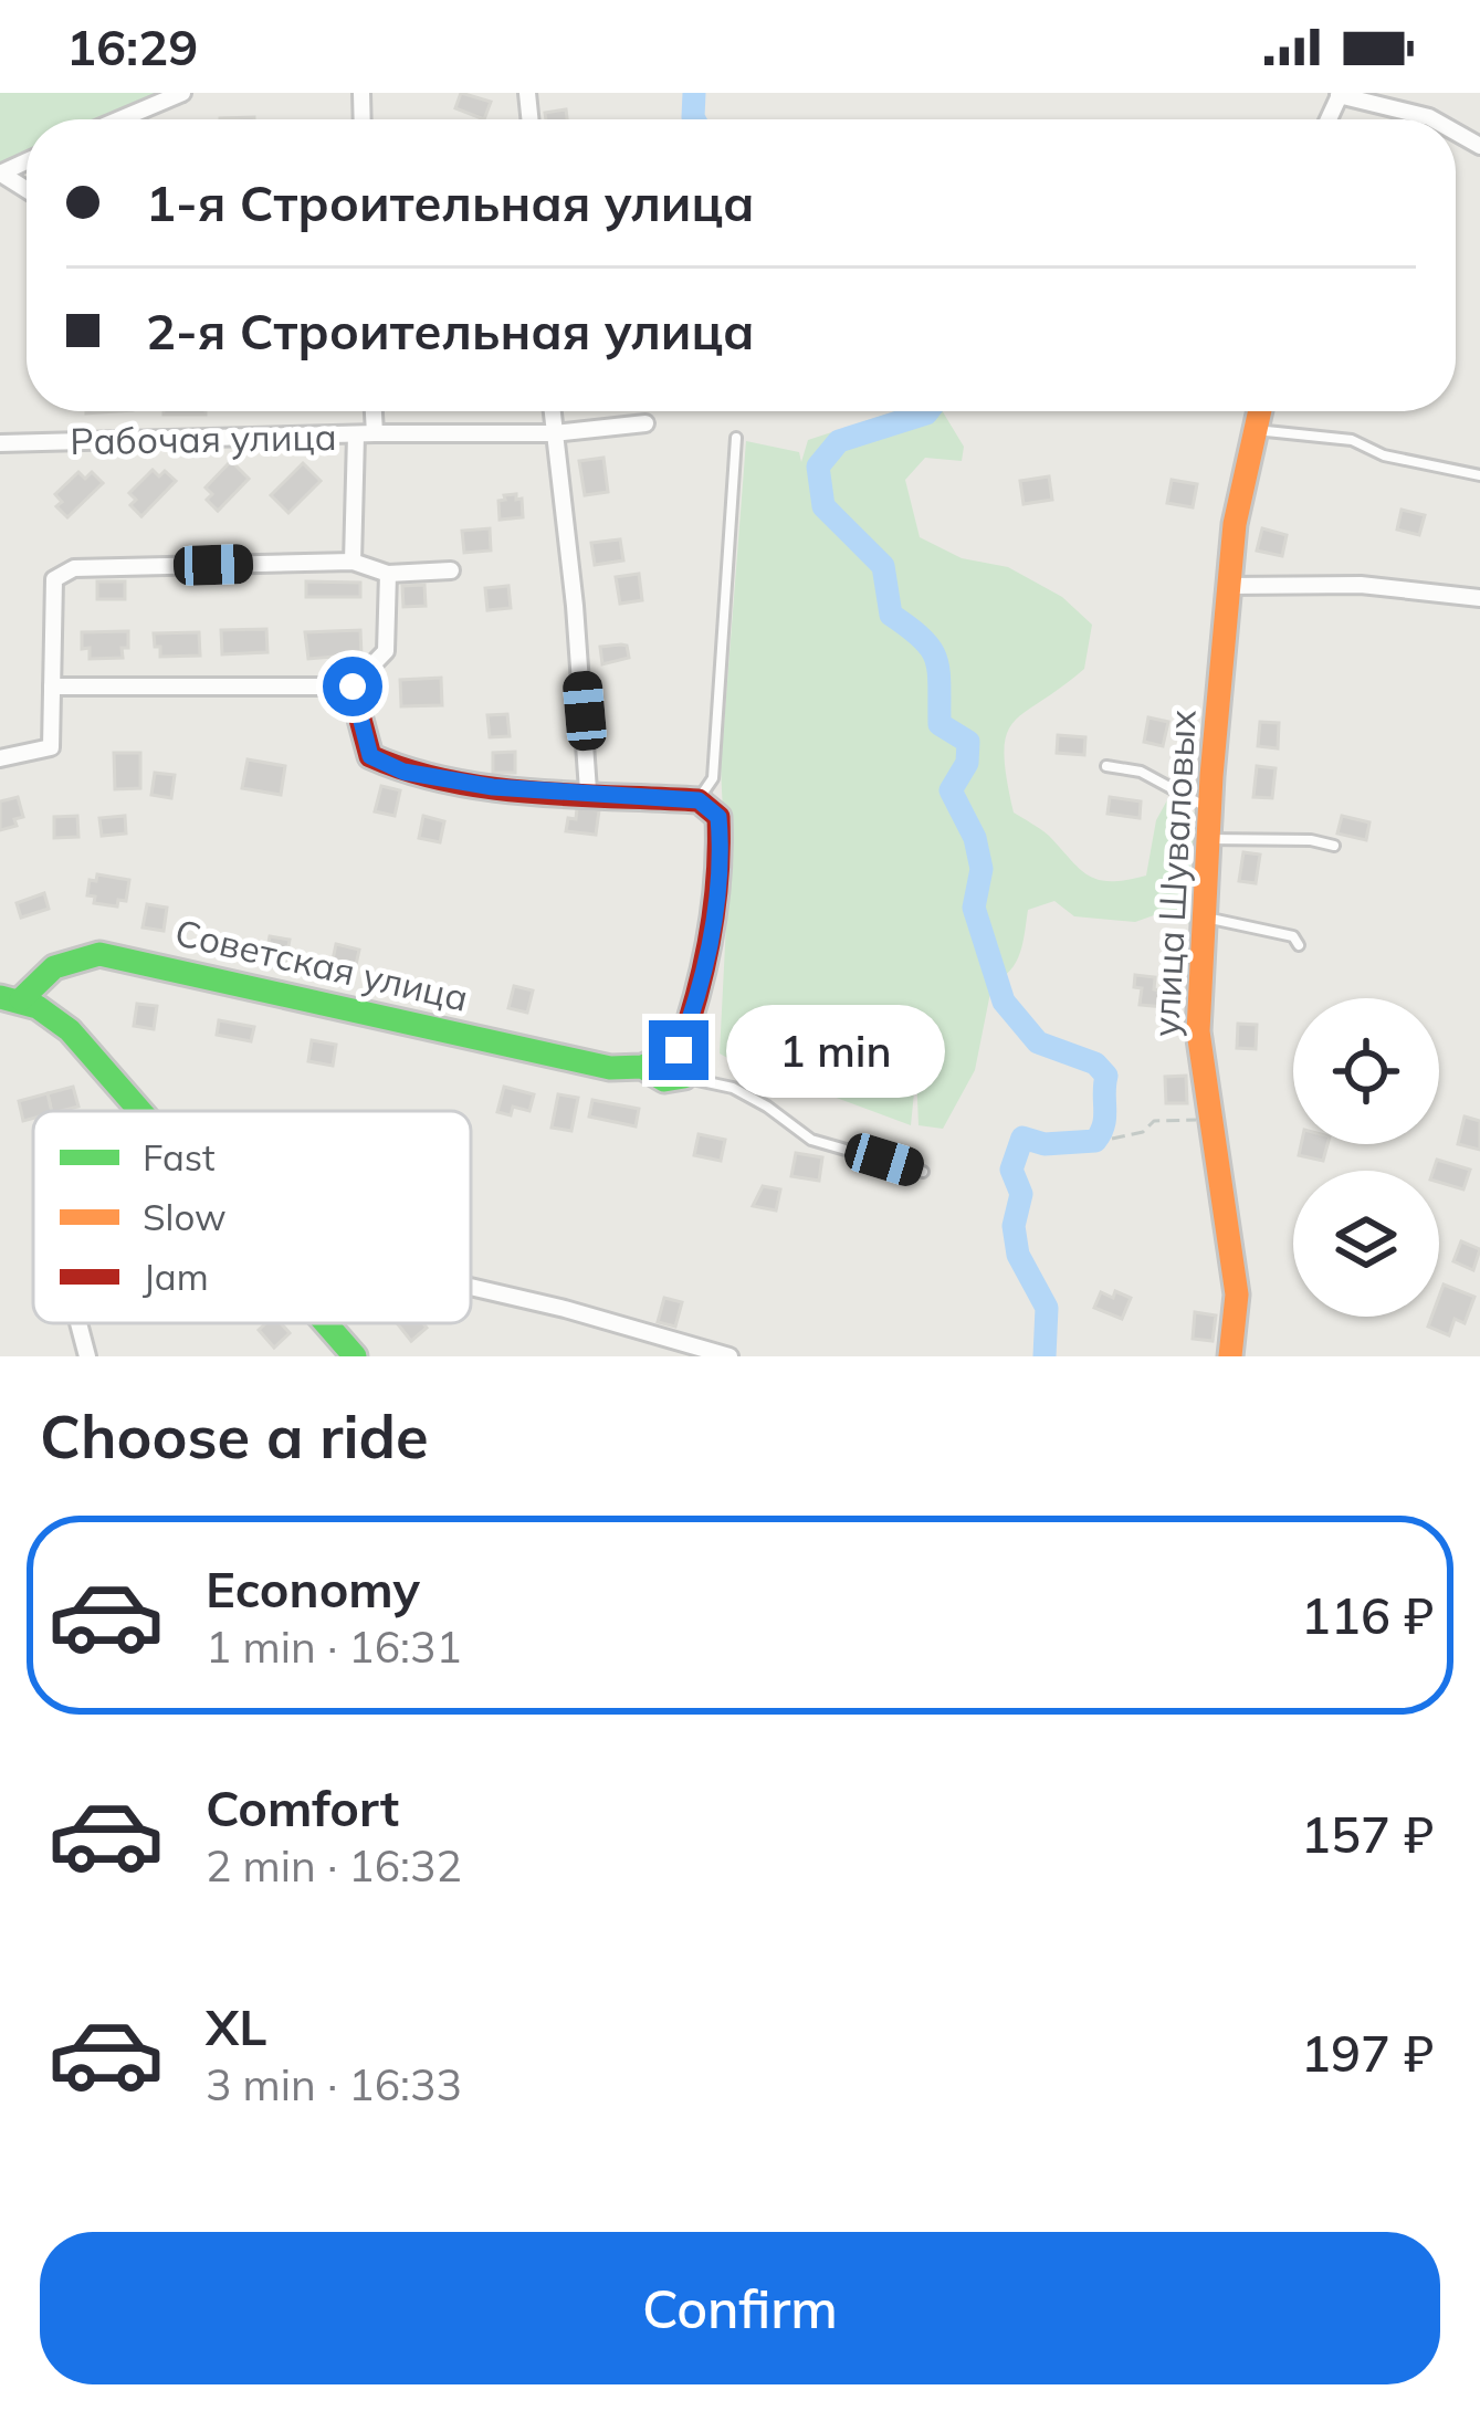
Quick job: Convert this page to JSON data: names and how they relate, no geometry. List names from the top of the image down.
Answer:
{
  "streets": {
    "street": ["Рабочая улица", "улица Шуваловых", "Советская улица"]
  },
  "legend": ["Fast", "Slow", "Jam"],
  "page": {
    "status": "16:29",
    "banner": ["1-я Строительная улица", "2-я Строительная улица"],
    "bubble": "1 min",
    "heading": "Choose a ride",
    "list": [
      {
        "name": "Economy",
        "note": "1 min · 16:31",
        "value": "116 ₽"
      },
      {
        "name": "Comfort",
        "note": "2 min · 16:32",
        "value": "157 ₽"
      },
      {
        "name": "XL",
        "note": "3 min · 16:33",
        "value": "197 ₽"
      }
    ],
    "buttons": "Confirm"
  }
}
